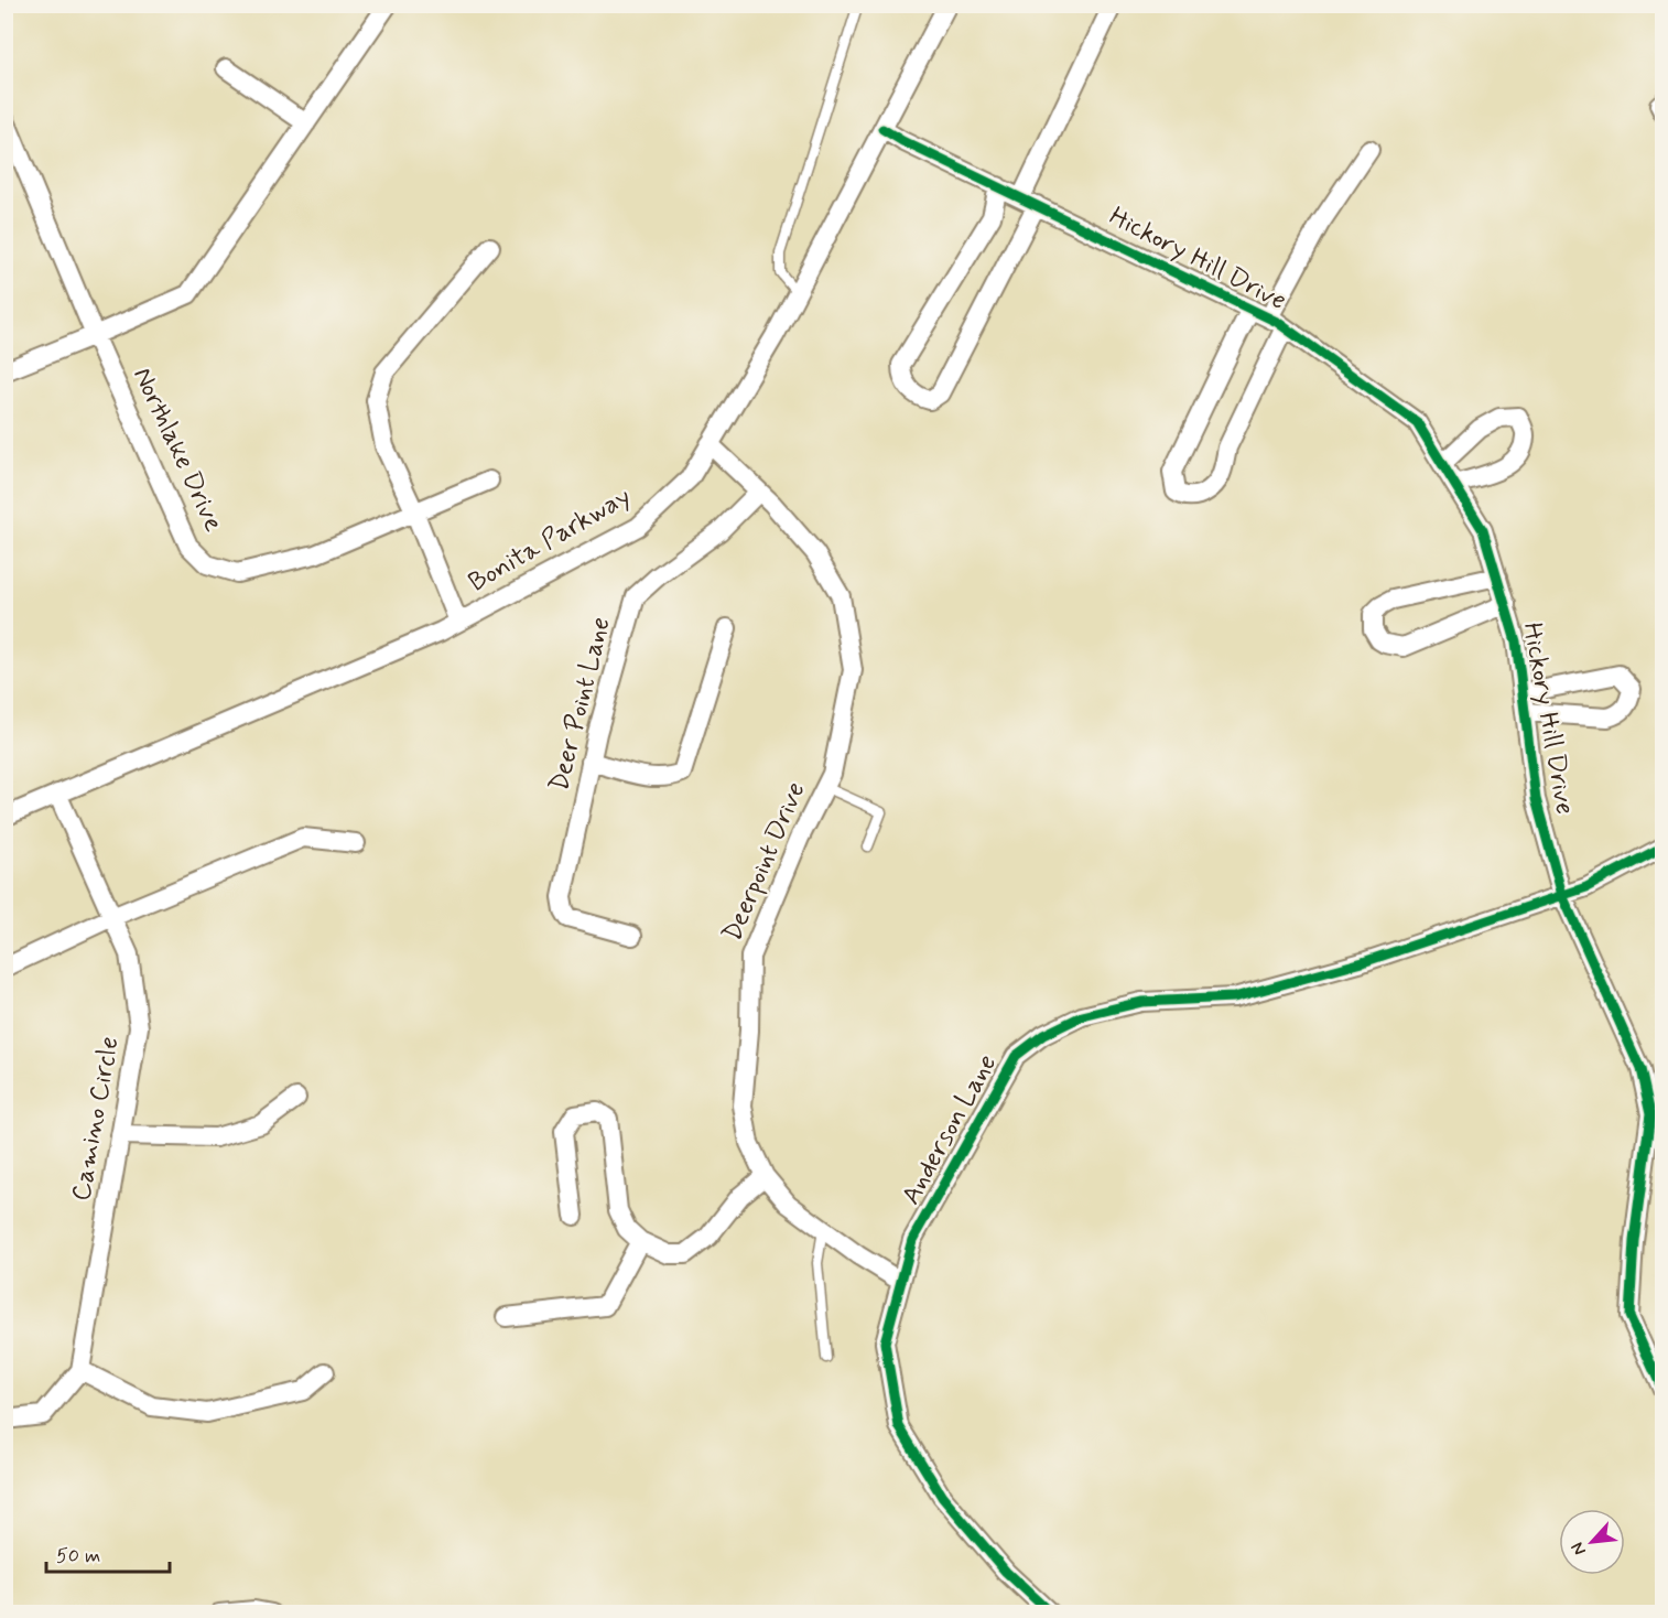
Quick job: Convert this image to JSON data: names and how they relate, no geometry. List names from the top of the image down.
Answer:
{
  "streets": {
    "street": [
      "Hickory Hill Drive",
      "Northlake Drive",
      "Bonita Parkway",
      "Deer Point Lane",
      "Deerpoint Drive",
      "Camino Circle",
      "Anderson Lane"
    ]
  },
  "crossings": [
    ["Hickory Hill Drive", "Bonita Parkway"],
    ["Hickory Hill Drive", "Anderson Lane"],
    ["Bonita Parkway", "Deerpoint Drive"],
    ["Bonita Parkway", "Camino Circle"],
    ["Deer Point Lane", "Deerpoint Drive"],
    ["Deerpoint Drive", "Anderson Lane"]
  ],
  "scale_bar": "50 m",
  "north": "bottom left"
}
